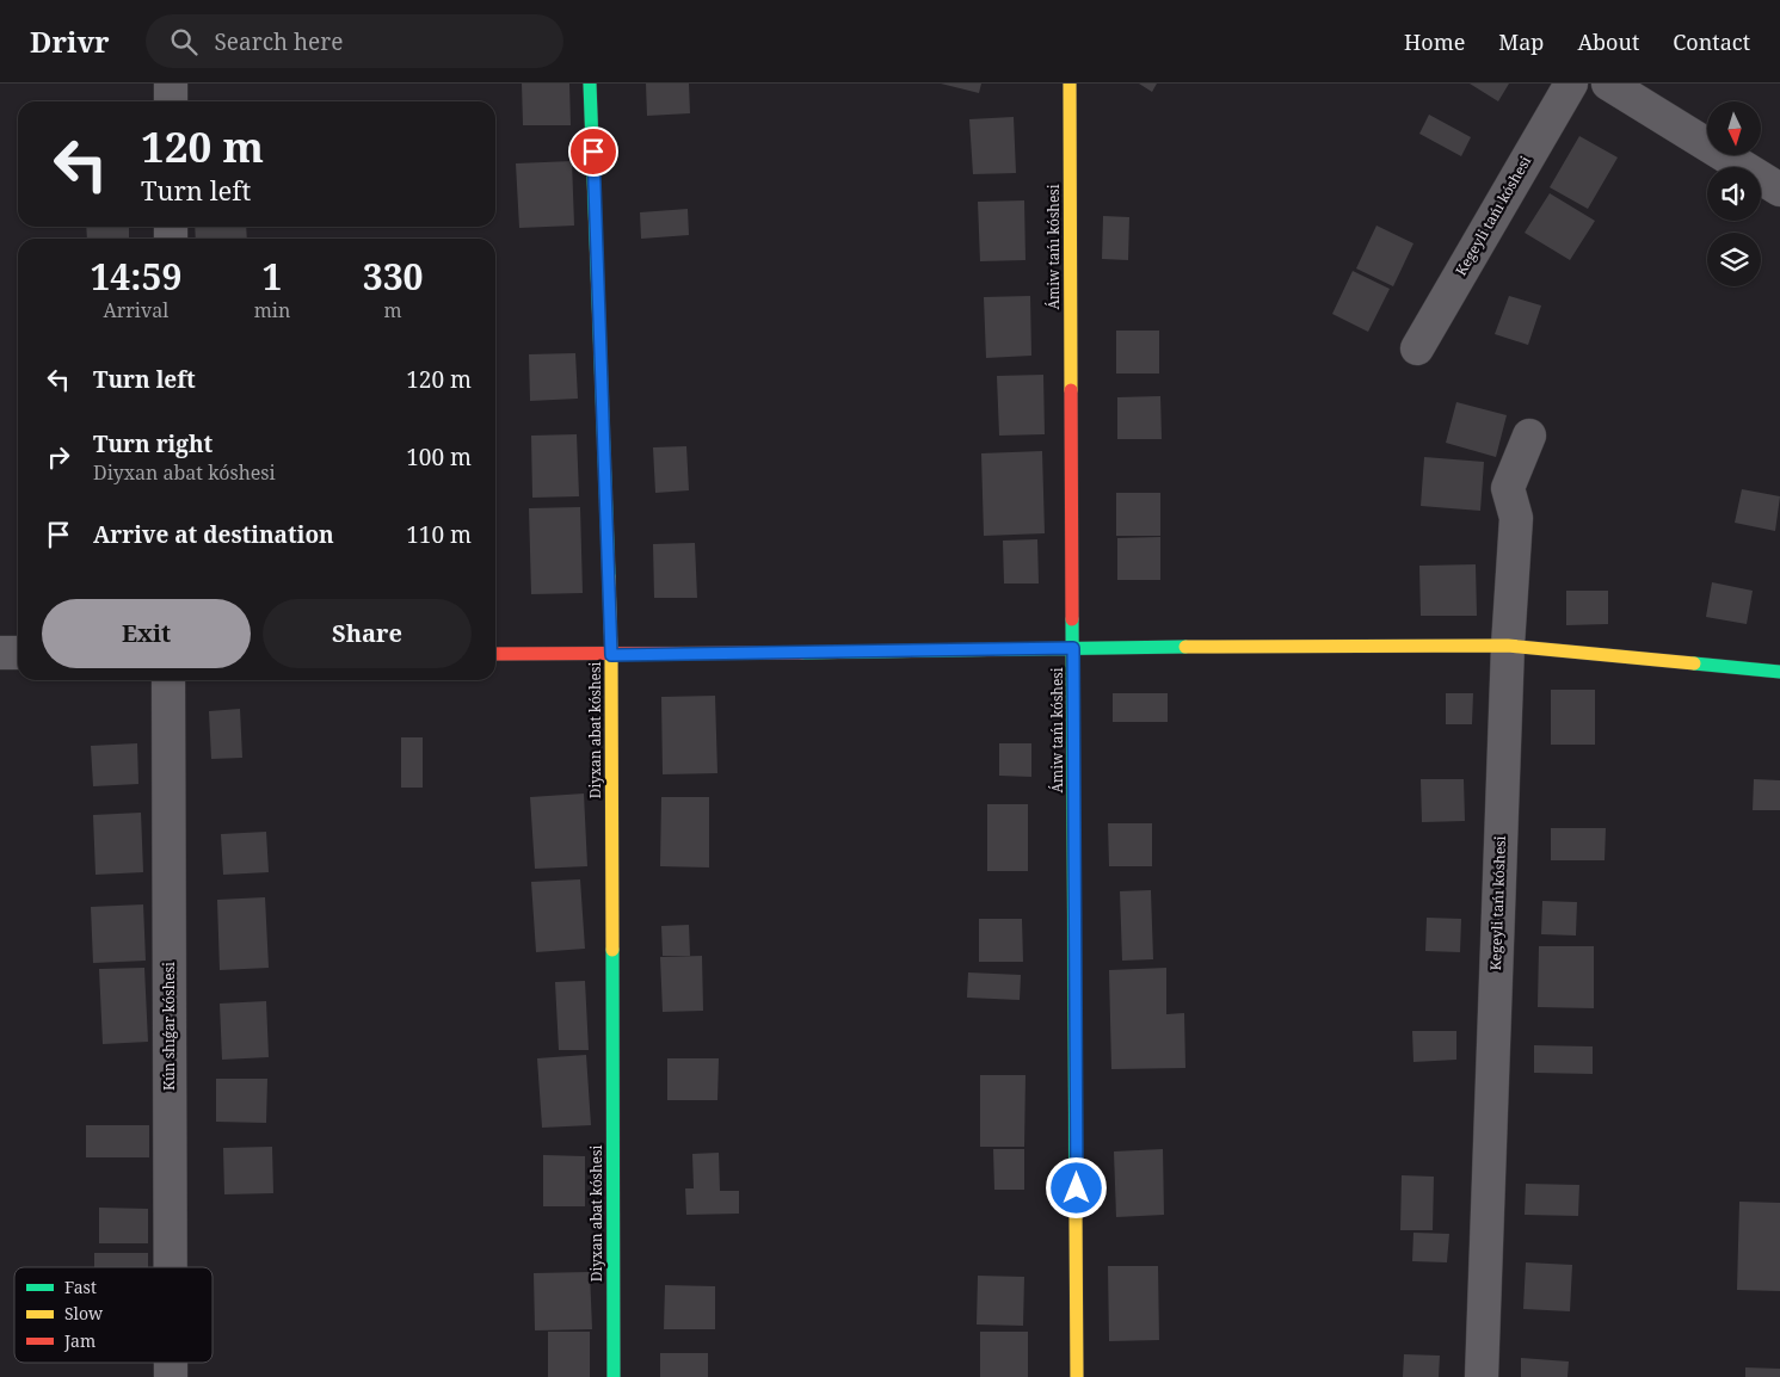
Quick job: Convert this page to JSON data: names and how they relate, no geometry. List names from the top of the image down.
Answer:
{
  "streets": {
    "street": [
      "Kegeyli tańı kóshesi",
      "Ámiw tańı kóshesi",
      "Diyxan abat kóshesi",
      "Kún shıǵar kóshesi"
    ]
  },
  "legend": ["Fast", "Slow", "Jam"],
  "north": "bottom",
  "page": {
    "header": "Drivr",
    "search": "Search here",
    "nav": [
      "Home",
      "Map",
      "About",
      "Contact"
    ],
    "turn": ["120 m", "Turn left"],
    "eta": [
      "14:59",
      "Arrival",
      "1",
      "min",
      "330",
      "m"
    ],
    "list": [
      {
        "name": "Turn left",
        "value": "120 m"
      },
      {
        "name": "Turn right",
        "note": "Diyxan abat kóshesi",
        "value": "100 m"
      },
      {
        "name": "Arrive at destination",
        "value": "110 m"
      }
    ],
    "buttons": ["Exit", "Share"]
  }
}
